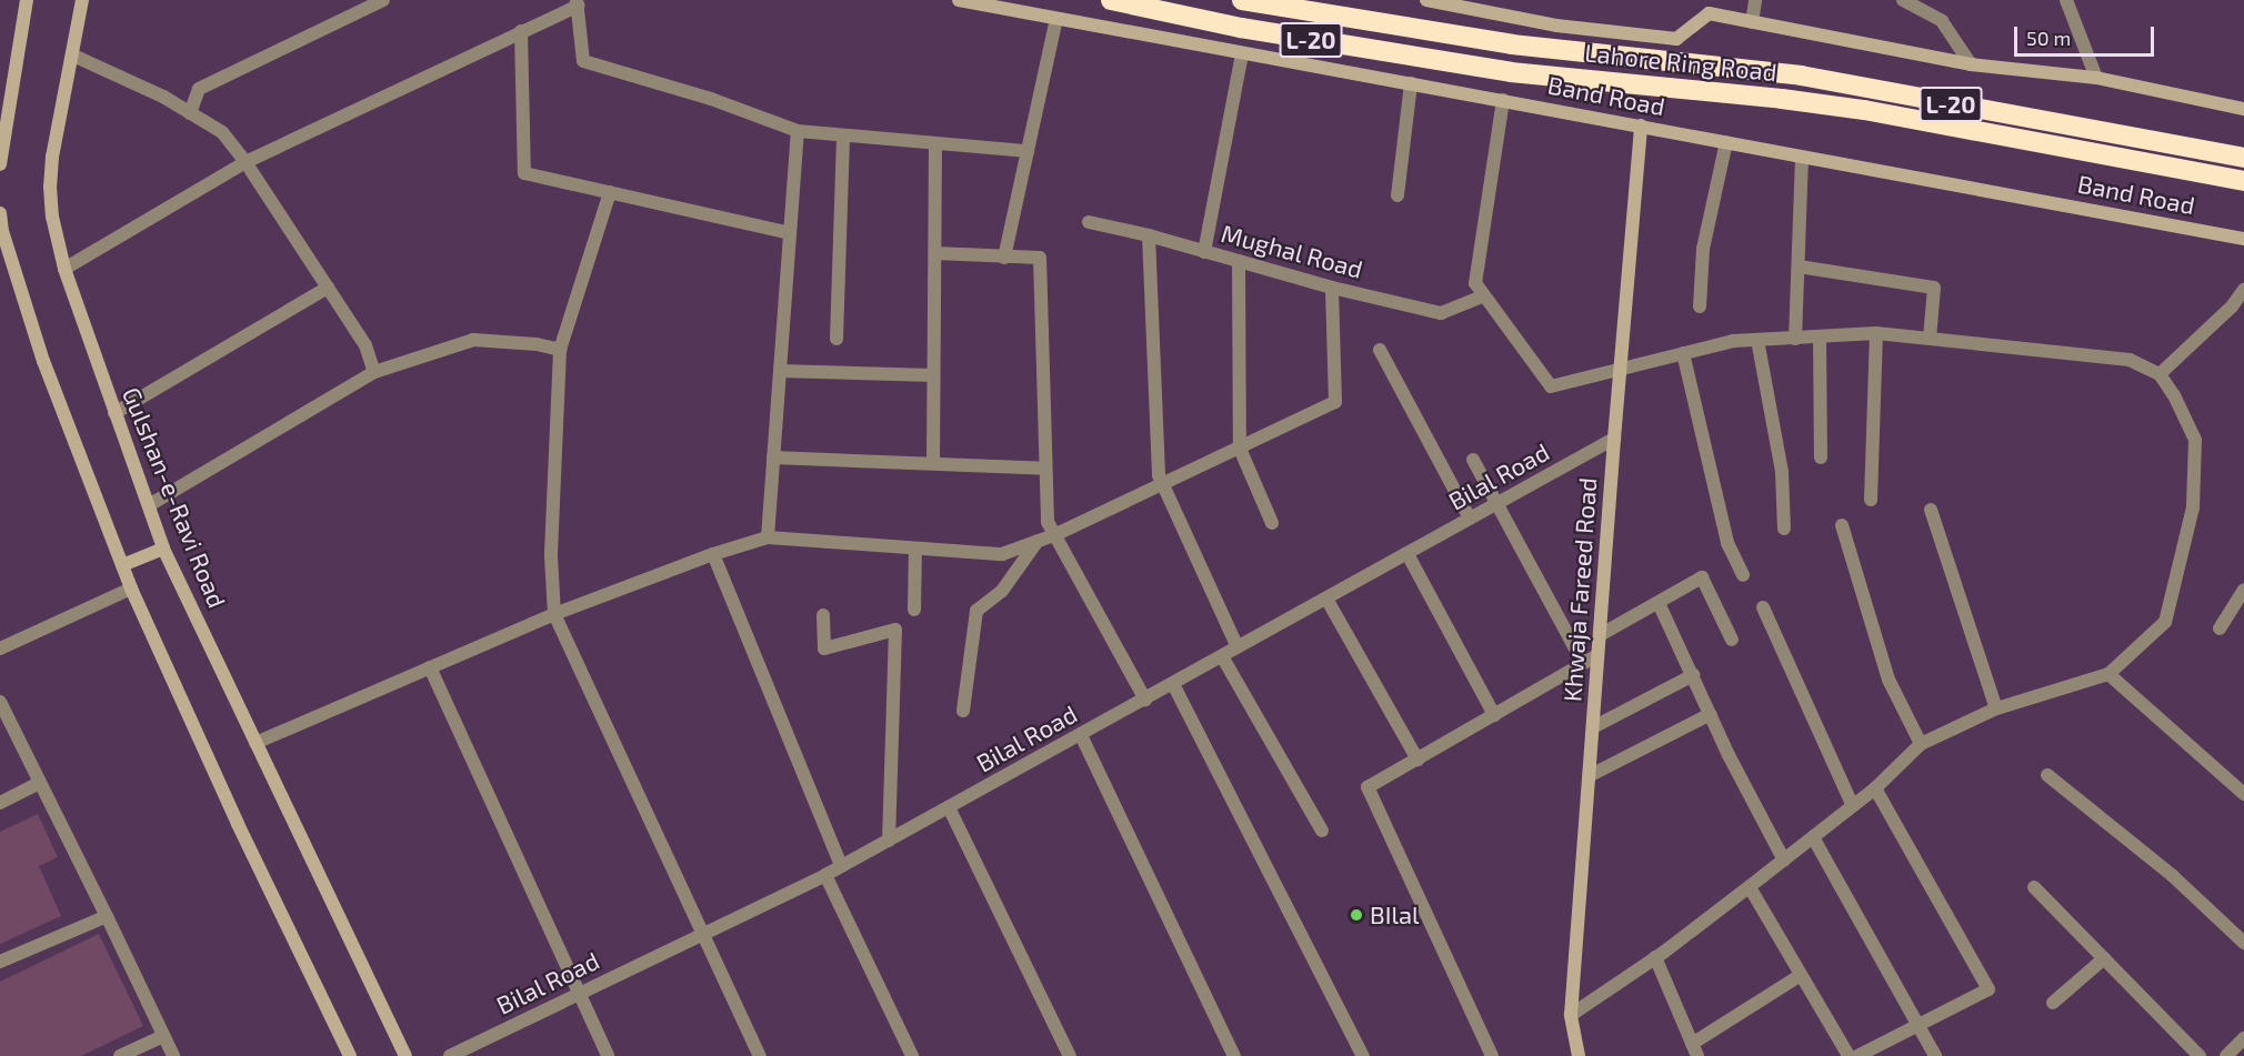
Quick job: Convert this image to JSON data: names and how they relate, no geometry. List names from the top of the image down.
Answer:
{
  "streets": {
    "highway": ["L-20", "Lahore Ring Road"],
    "main road": ["Band Road", "Gulshan-e-Ravi Road", "Khwaja Fareed Road"],
    "street": ["Mughal Road", "Bilal Road"]
  },
  "crossings": [
    ["Band Road", "Khwaja Fareed Road"],
    ["Bilal Road", "Khwaja Fareed Road"]
  ],
  "places": ["BIlal"],
  "scale_bar": "50 m"
}
